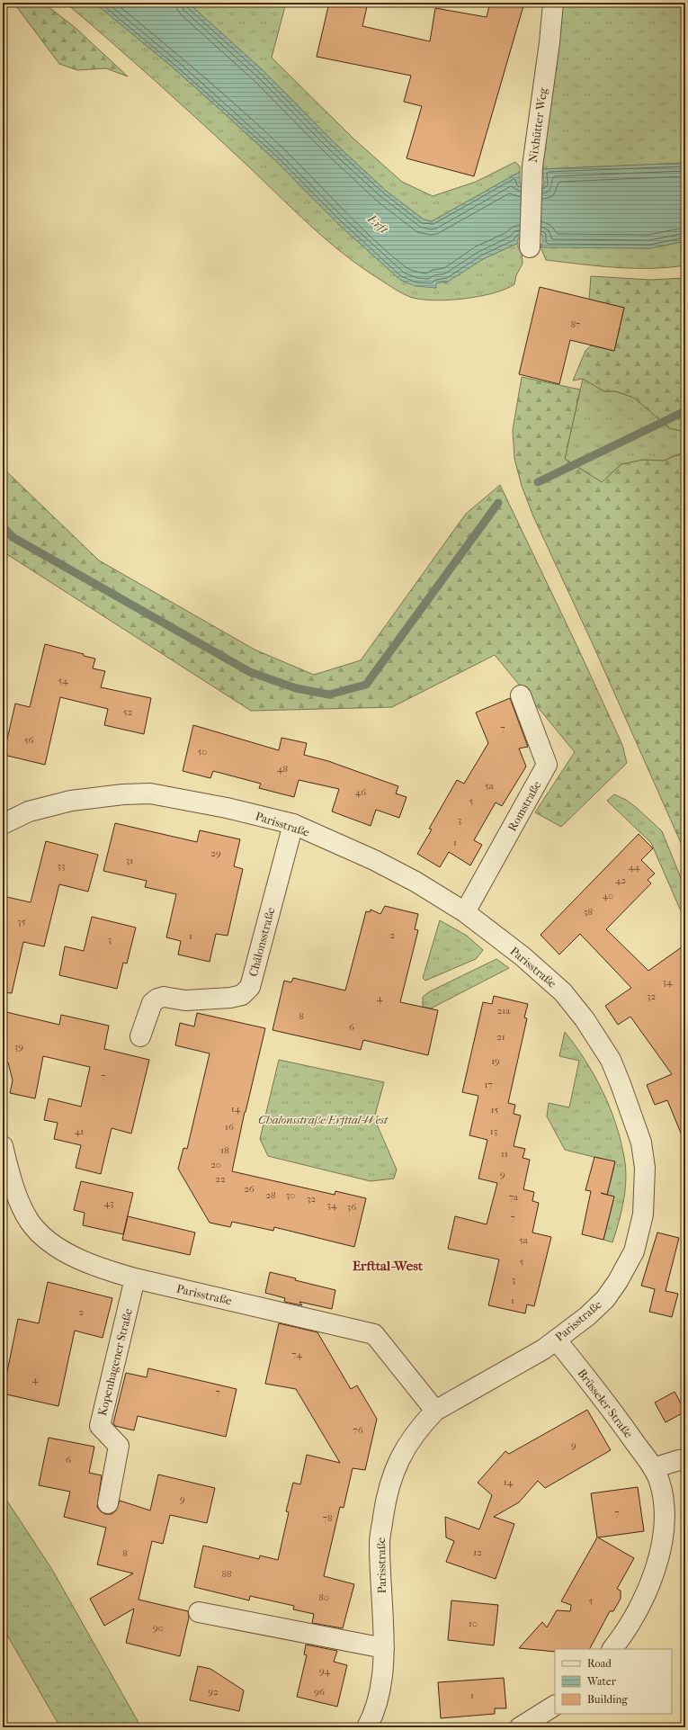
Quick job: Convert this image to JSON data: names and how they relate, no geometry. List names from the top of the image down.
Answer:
{
  "streets": {
    "street": [
      "Nixhütter Weg",
      "Romstraße",
      "Parisstraße",
      "Châlonsstraße",
      "Kopenhagener Straße",
      "Brüsseler Straße"
    ]
  },
  "crossings": [
    ["Romstraße", "Parisstraße"],
    ["Parisstraße", "Châlonsstraße"],
    ["Parisstraße", "Kopenhagener Straße"],
    ["Parisstraße", "Brüsseler Straße"]
  ],
  "districts": ["Erfttal-West"],
  "water": ["Erft"],
  "parks": ["Chalonsstraße/Erfttal-West"],
  "house_numbers": [
    "87",
    "54",
    "52",
    "7",
    "56",
    "50",
    "48",
    "5a",
    "46",
    "5",
    "3",
    "1",
    "29",
    "31",
    "33",
    "44",
    "42",
    "40",
    "38",
    "35",
    "2",
    "1",
    "3",
    "34",
    "32",
    "4",
    "21a",
    "8",
    "6",
    "21",
    "39",
    "19",
    "7",
    "17",
    "14",
    "15",
    "16",
    "41",
    "13",
    "18",
    "11",
    "20",
    "9",
    "22",
    "26",
    "28",
    "30",
    "7a",
    "32",
    "43",
    "34",
    "36",
    "7",
    "5a",
    "5",
    "3",
    "1",
    "2",
    "74",
    "4",
    "7",
    "76",
    "9",
    "6",
    "14",
    "9",
    "7",
    "78",
    "12",
    "8",
    "88",
    "80",
    "5",
    "10",
    "90",
    "94",
    "92",
    "96",
    "1"
  ],
  "legend": ["Road", "Water", "Building"]
}
